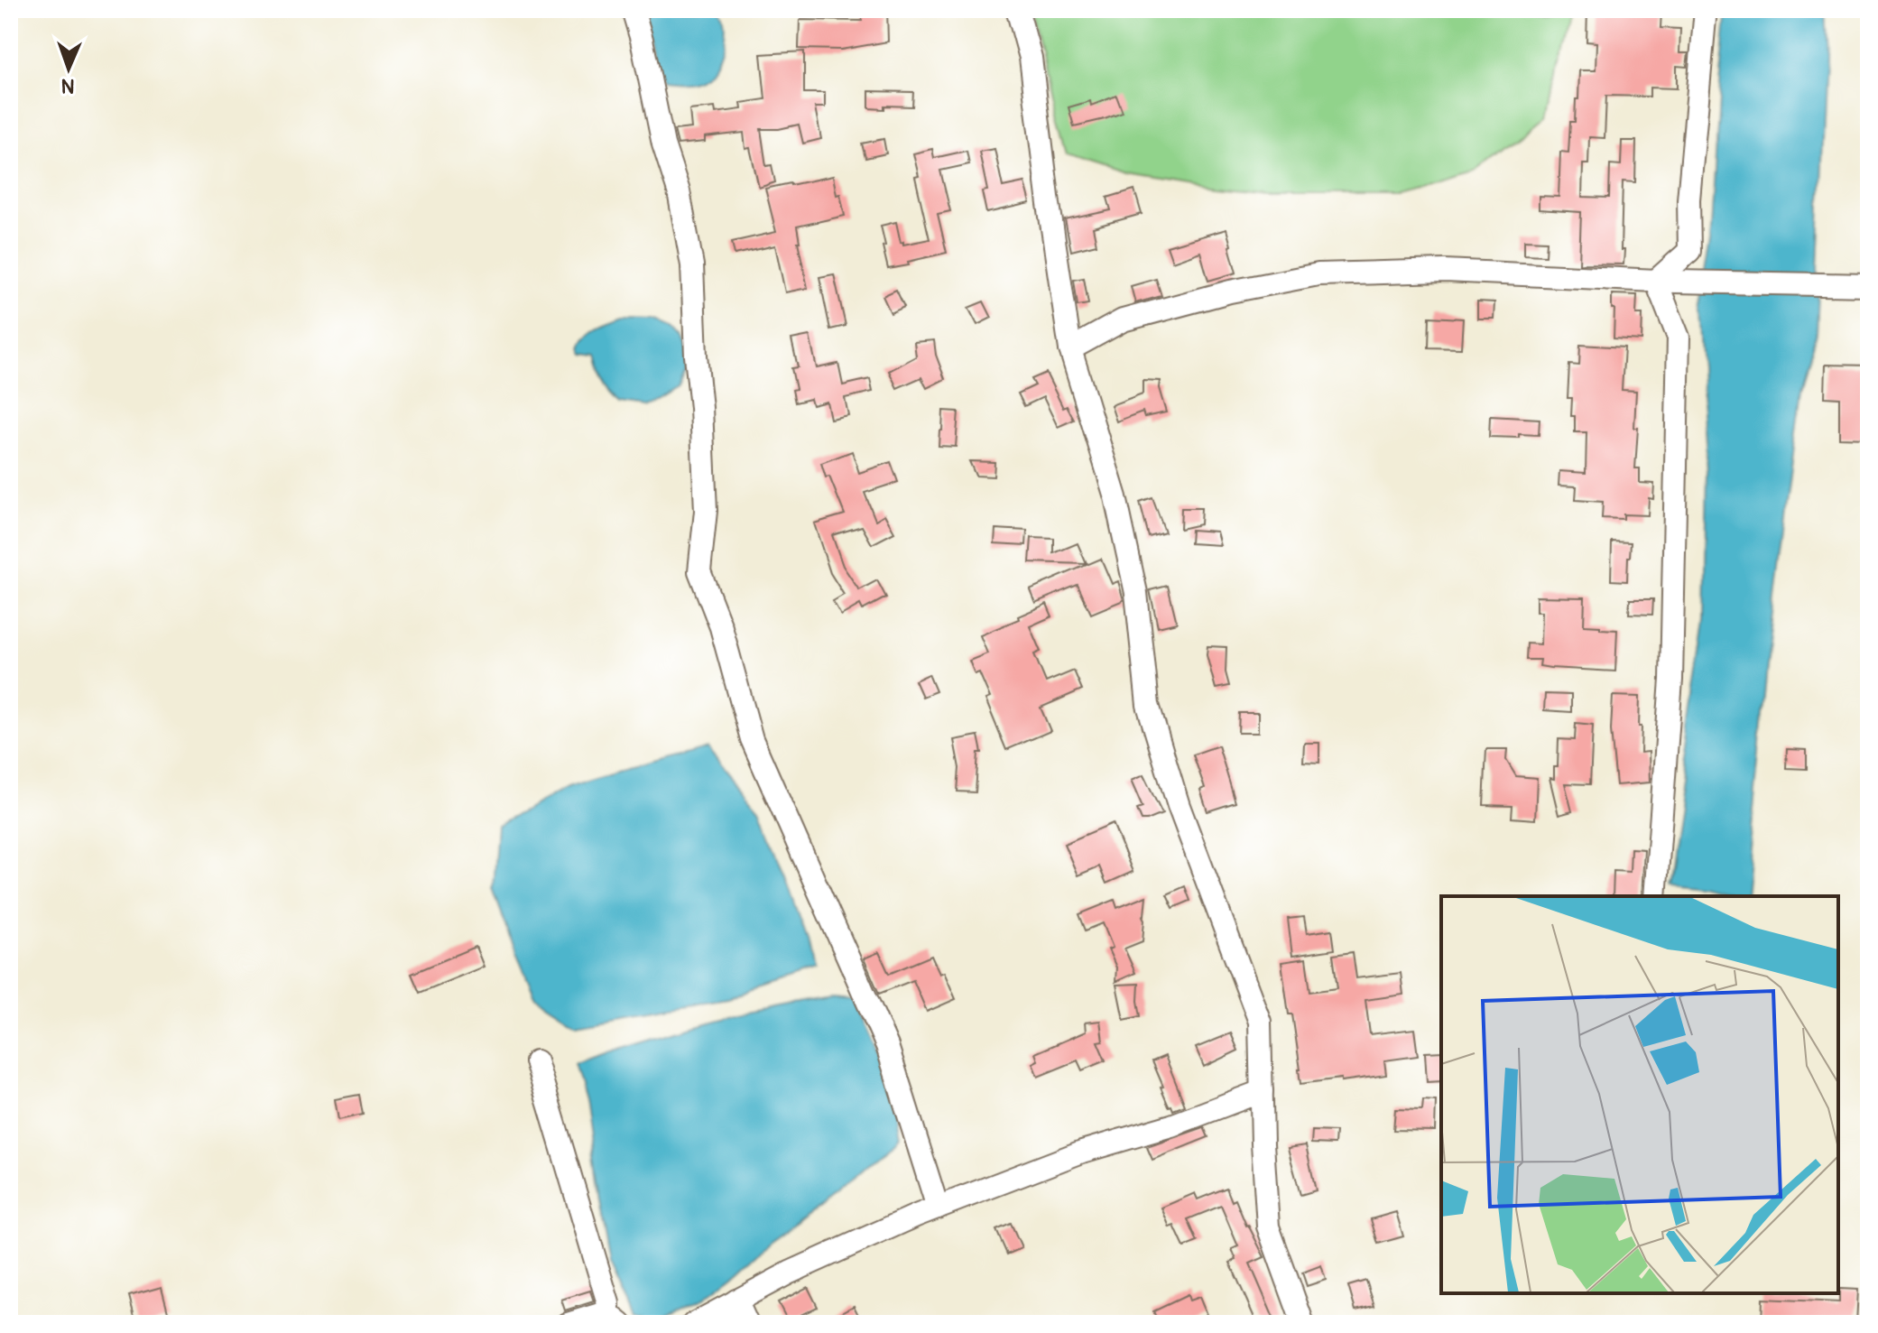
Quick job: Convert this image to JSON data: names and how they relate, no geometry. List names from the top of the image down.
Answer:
{
  "north": "bottom"
}
